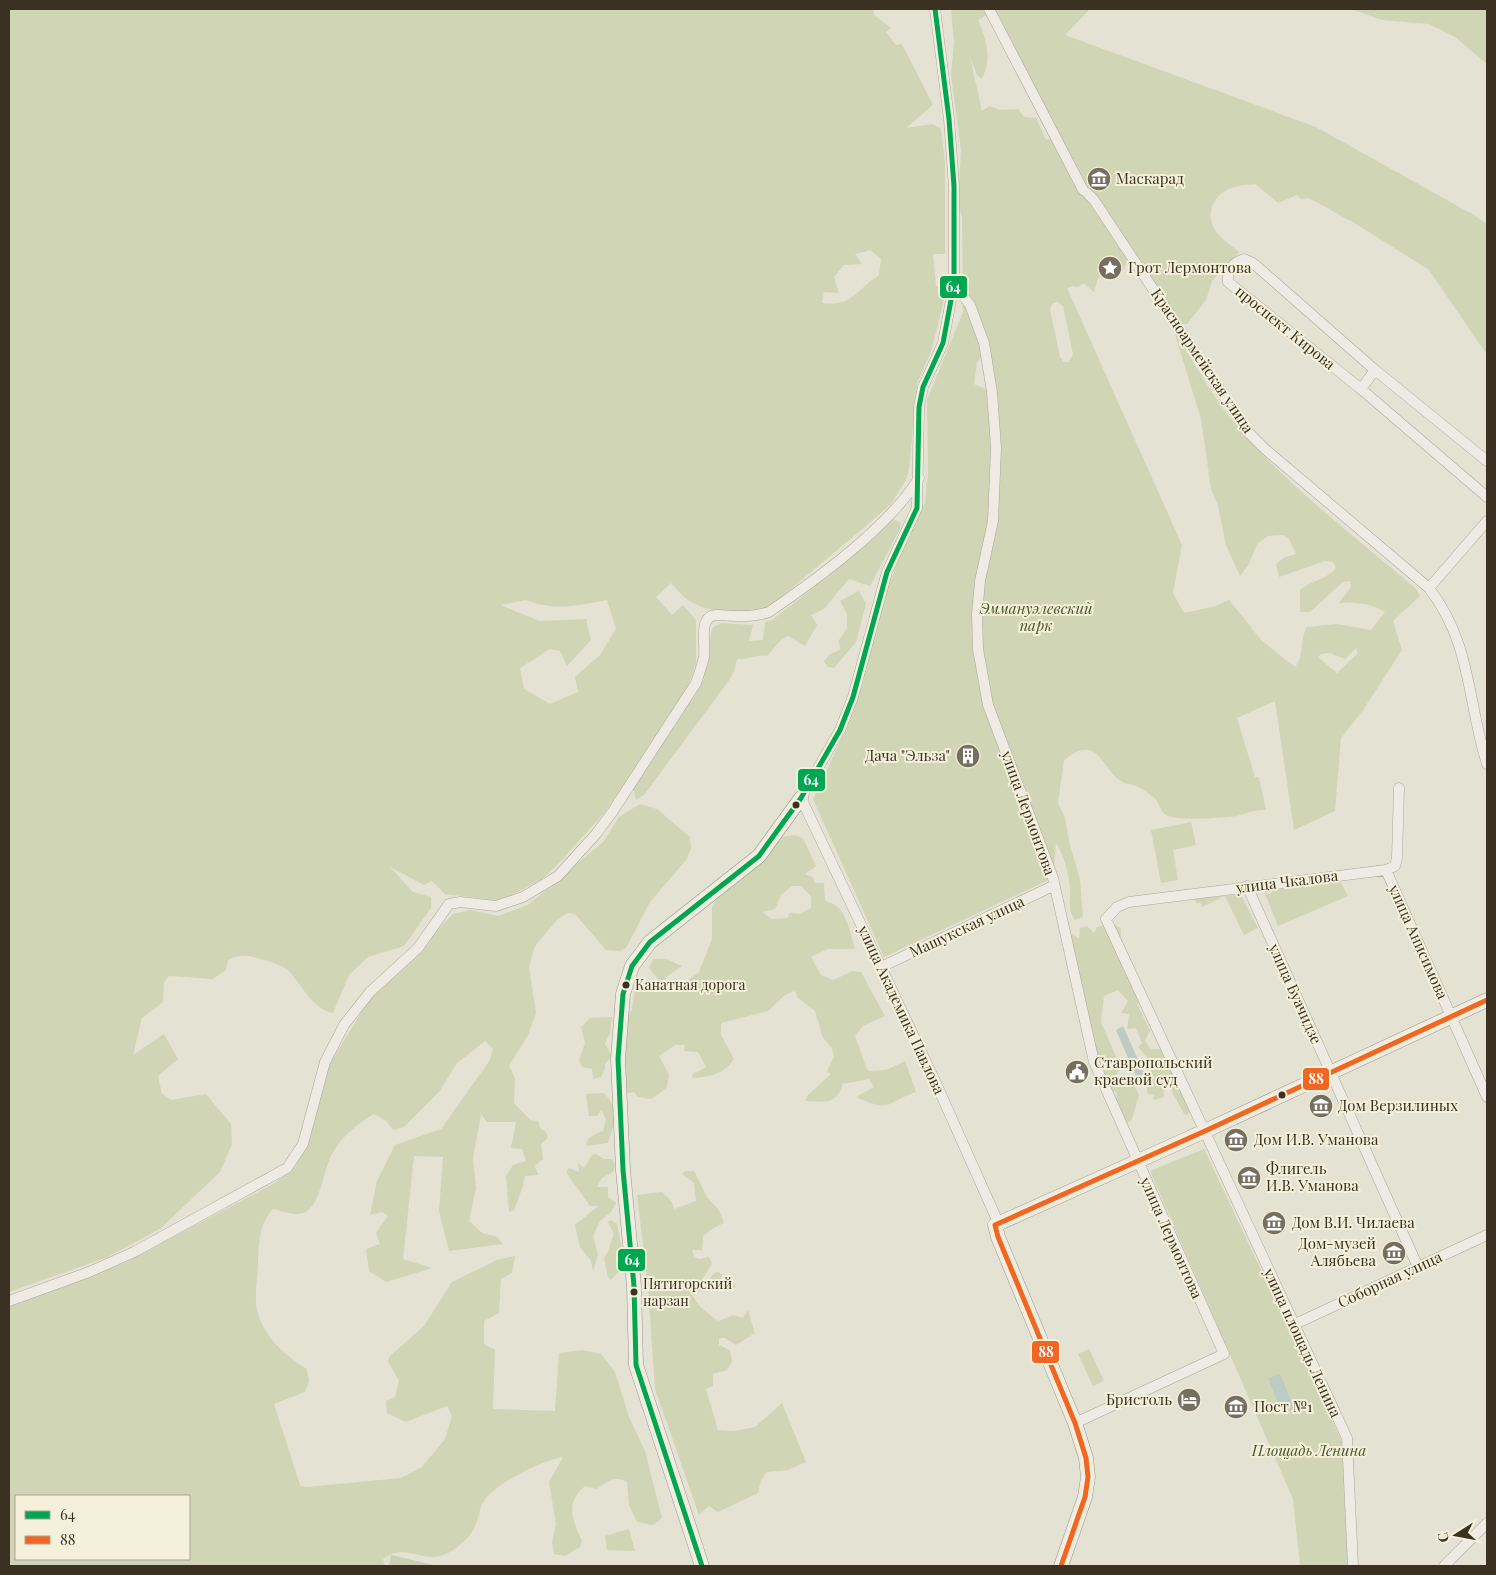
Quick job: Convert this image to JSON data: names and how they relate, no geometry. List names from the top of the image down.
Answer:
{
  "streets": {
    "street": [
      "проспект Кирова",
      "Красноармейская улица",
      "улица Лермонтова",
      "улица Чкалова",
      "Машукская улица",
      "улица Анисимова",
      "улица Буачидзе",
      "улица Академика Павлова",
      "Соборная улица",
      "улица площадь Ленина"
    ]
  },
  "crossings": [
    ["улица Лермонтова", "Машукская улица"],
    ["улица Лермонтова", "улица Академика Павлова"],
    ["улица Чкалова", "улица Анисимова"],
    ["улица Чкалова", "улица Буачидзе"],
    ["улица Чкалова", "улица площадь Ленина"],
    ["Машукская улица", "улица Академика Павлова"],
    ["улица Буачидзе", "Соборная улица"],
    ["Соборная улица", "улица площадь Ленина"]
  ],
  "parks": ["Эммануэлевский парк", "Площадь Ленина"],
  "places": {
    "museum": [
      "Маскарад",
      "Дом Верзилиных",
      "Дом И.В. Уманова",
      "Флигель И.В. Уманова",
      "Дом В.И. Чилаева",
      "Дом-музей Алябьева",
      "Пост №1"
    ],
    "place": ["Грот Лермонтова"],
    "building": ["Дача \"Эльза\""],
    "other": ["Канатная дорога", "Пятигорский нарзан"],
    "public building": ["Ставропольский краевой суд"],
    "hotel": ["Бристоль"]
  },
  "lines": ["transit line 64", "transit line 88"],
  "legend": ["64", "88"],
  "north": "left"
}
